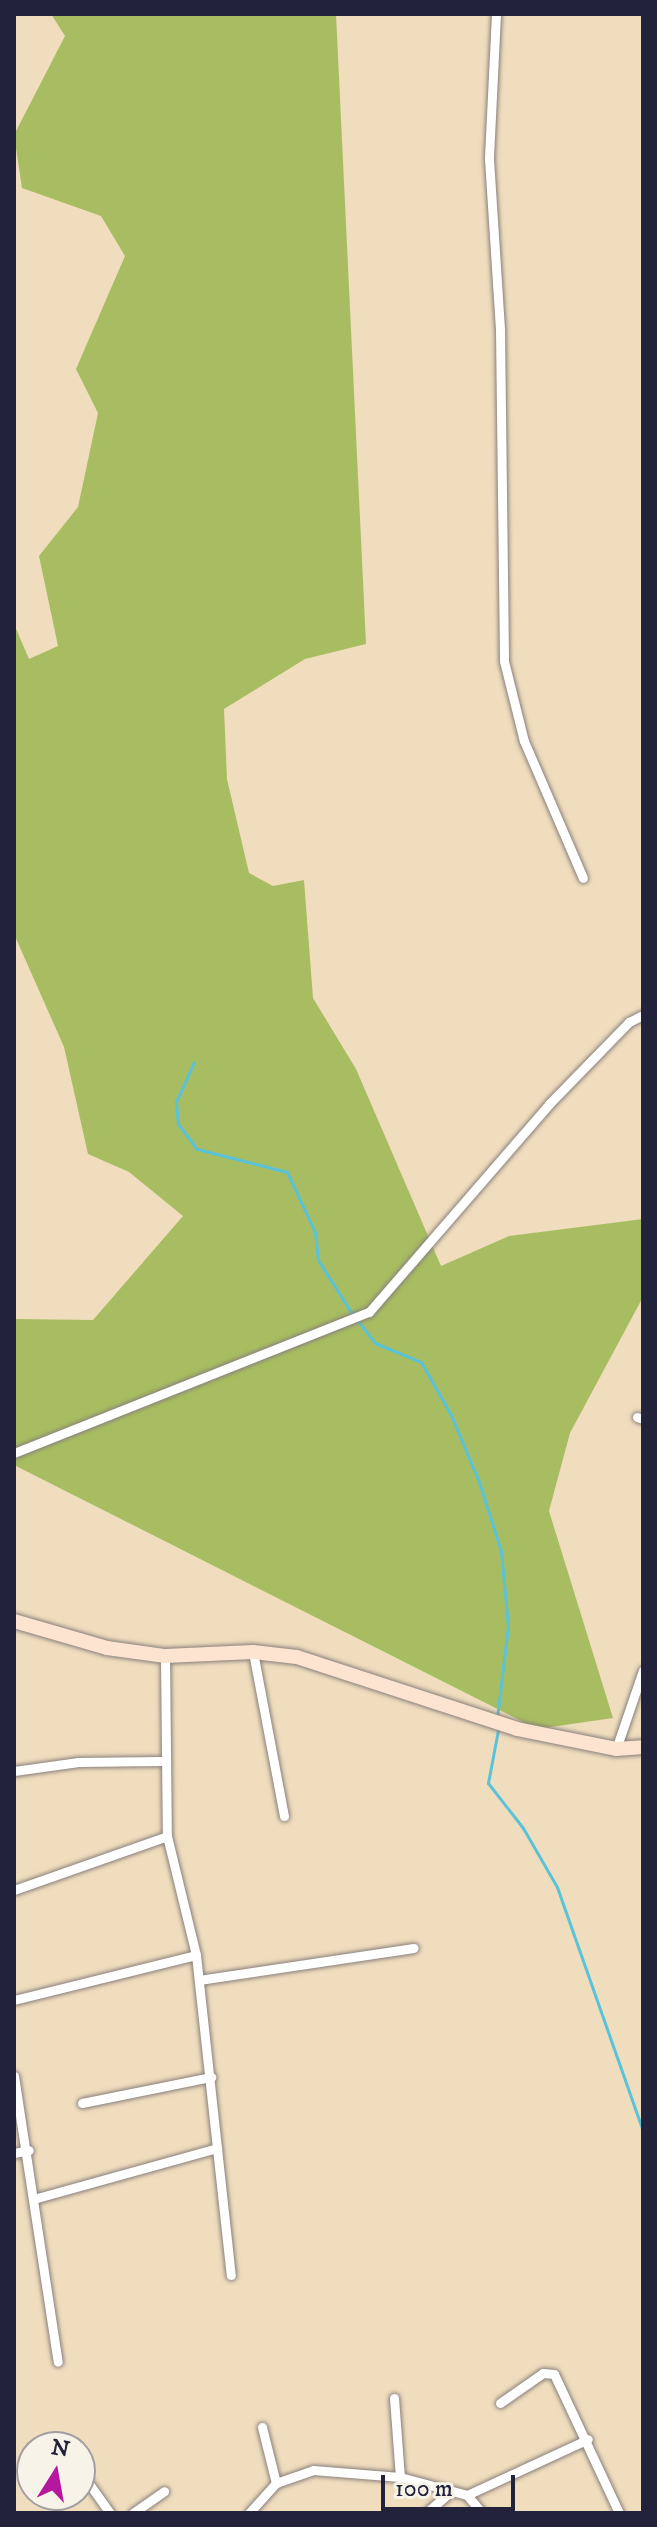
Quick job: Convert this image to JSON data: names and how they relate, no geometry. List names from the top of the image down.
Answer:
{
  "scale_bar": "100 m",
  "north": "top"
}
